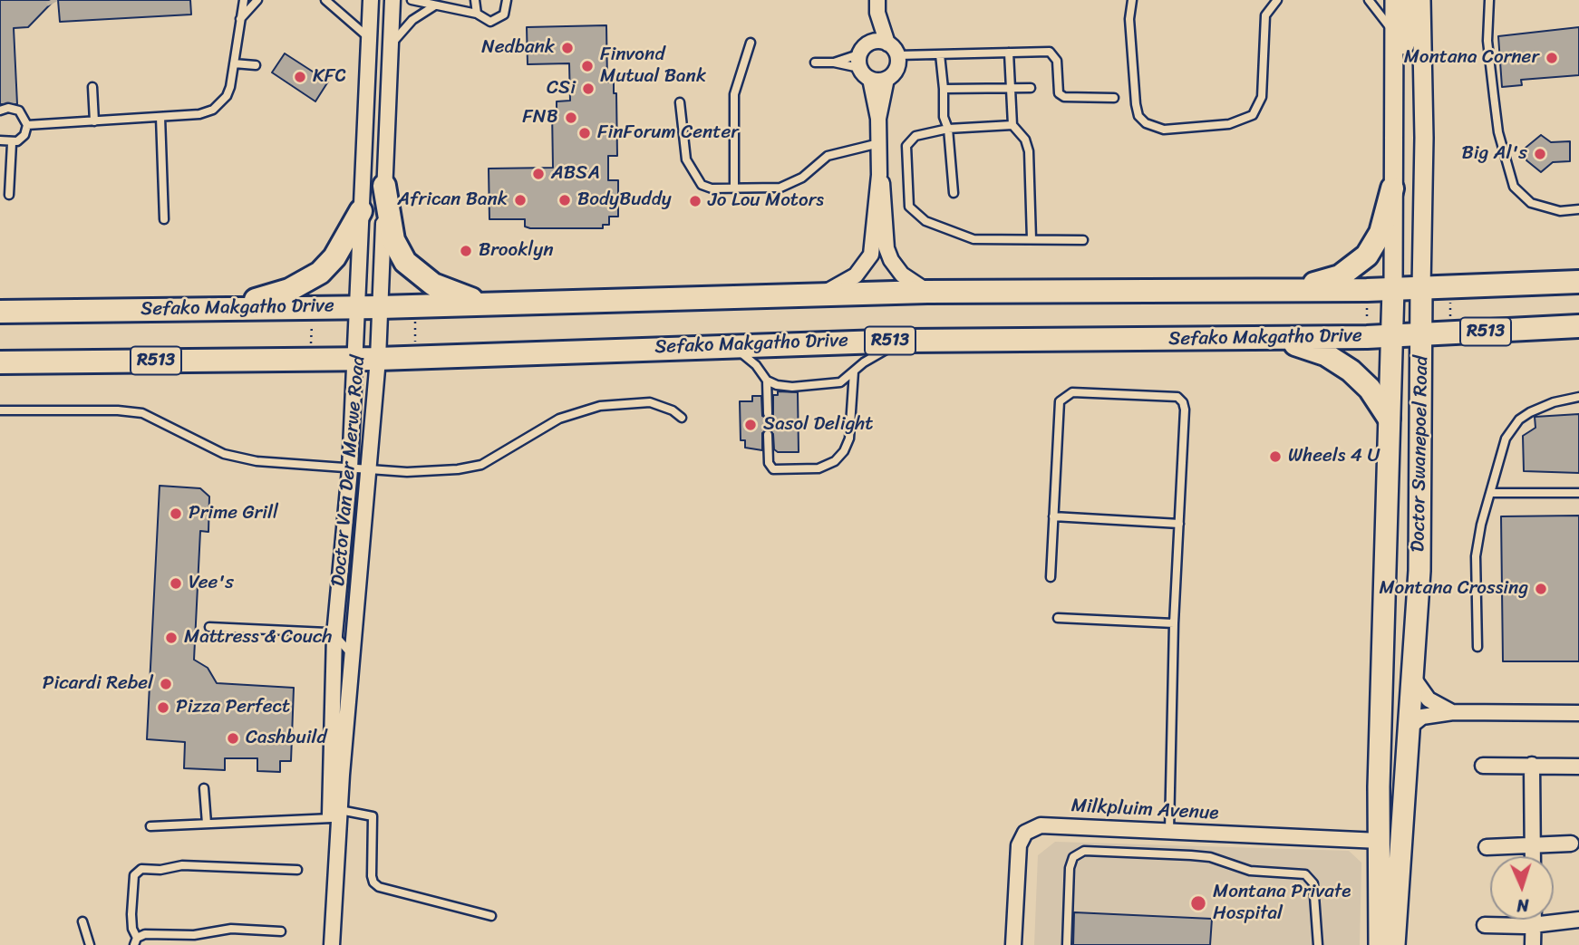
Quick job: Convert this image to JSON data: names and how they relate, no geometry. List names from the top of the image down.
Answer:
{
  "streets": {
    "main road": ["Sefako Makgatho Drive", "R513", "Doctor Swanepoel Road"],
    "street": ["Doctor Van Der Merwe Road", "Milkpluim Avenue"]
  },
  "crossings": [
    ["Sefako Makgatho Drive", "Doctor Swanepoel Road"],
    ["Sefako Makgatho Drive", "Doctor Van Der Merwe Road"],
    ["Doctor Swanepoel Road", "Milkpluim Avenue"]
  ],
  "places": [
    "Nedbank",
    "Montana Corner",
    "Finvond Mutual Bank",
    "KFC",
    "CSi",
    "FNB",
    "FinForum Center",
    "Big Al's",
    "ABSA",
    "African Bank",
    "BodyBuddy",
    "Jo Lou Motors",
    "Brooklyn",
    "Sasol Delight",
    "Wheels 4 U",
    "Prime Grill",
    "Vee's",
    "Montana Crossing",
    "Mattress & Couch",
    "Picardi Rebel",
    "Pizza Perfect",
    "Cashbuild",
    "Montana Private Hospital"
  ],
  "north": "bottom"
}
